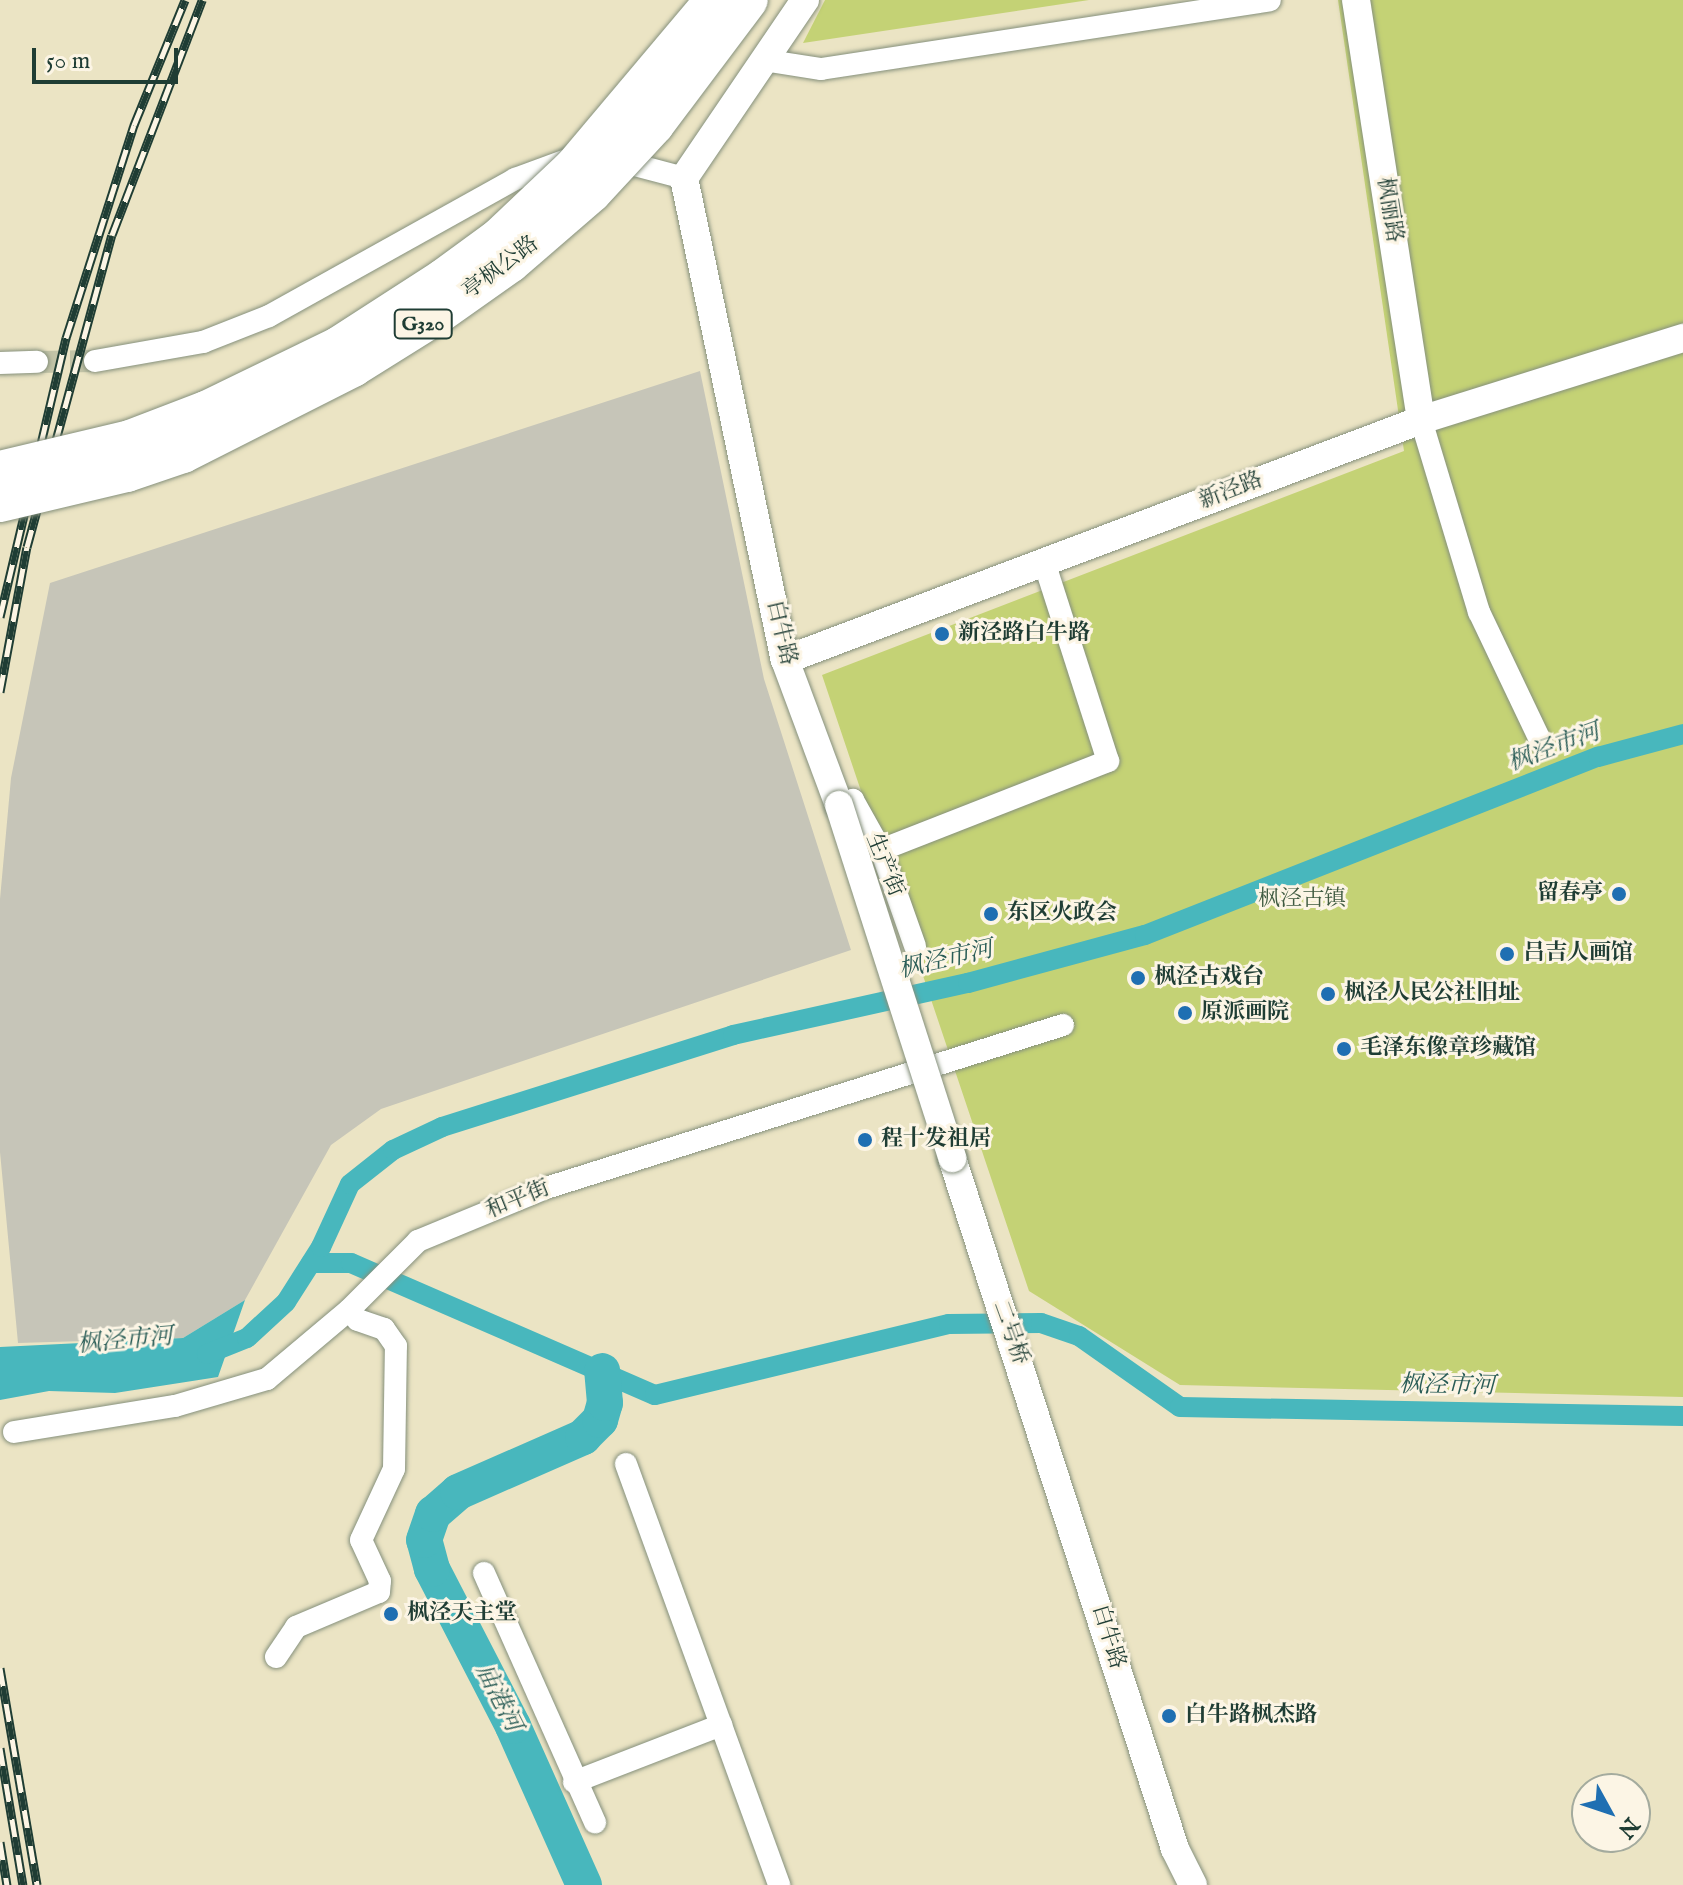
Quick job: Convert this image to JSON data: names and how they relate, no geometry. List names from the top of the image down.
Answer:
{
  "streets": {
    "highway": ["亭枫公路", "G320"],
    "street": [
      "枫丽路",
      "新泾路",
      "白牛路",
      "生产街",
      "和平街",
      "二号桥"
    ]
  },
  "crossings": [
    ["枫丽路", "新泾路"],
    ["新泾路", "白牛路"],
    ["白牛路", "生产街"],
    ["白牛路", "二号桥"]
  ],
  "water": ["枫泾市河", "庙港河"],
  "parks": ["枫泾古镇"],
  "places": [
    "新泾路白牛路",
    "留春亭",
    "东区火政会",
    "吕吉人画馆",
    "枫泾古戏台",
    "枫泾人民公社旧址",
    "原派画院",
    "毛泽东像章珍藏馆",
    "程十发祖居",
    "枫泾天主堂",
    "白牛路枫杰路"
  ],
  "scale_bar": "50 m",
  "north": "bottom right"
}
